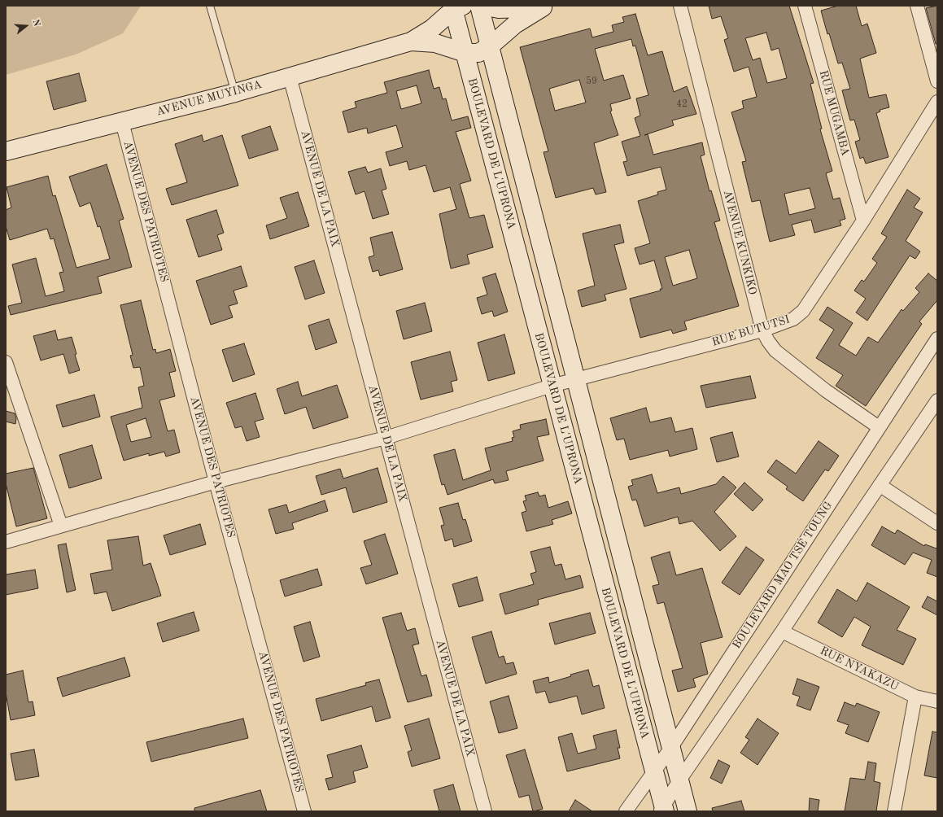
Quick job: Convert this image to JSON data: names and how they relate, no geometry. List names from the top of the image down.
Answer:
{
  "streets": {
    "street": [
      "AVENUE MUYINGA",
      "RUE MUGAMBA",
      "BOULEVARD DE L'UPRONA",
      "AVENUE DE LA PAIX",
      "AVENUE DES PATRIOTES",
      "AVENUE KUNKIKO",
      "RUE BUTUTSI",
      "BOULEVARD MAO TSÉ TOUNG",
      "RUE NYAKAZU"
    ]
  },
  "crossings": [
    ["AVENUE MUYINGA", "BOULEVARD DE L'UPRONA"],
    ["AVENUE MUYINGA", "AVENUE DE LA PAIX"],
    ["AVENUE MUYINGA", "AVENUE DES PATRIOTES"],
    ["RUE MUGAMBA", "RUE BUTUTSI"],
    ["BOULEVARD DE L'UPRONA", "RUE BUTUTSI"],
    ["BOULEVARD DE L'UPRONA", "BOULEVARD MAO TSÉ TOUNG"],
    ["AVENUE DE LA PAIX", "RUE BUTUTSI"],
    ["AVENUE DES PATRIOTES", "RUE BUTUTSI"],
    ["AVENUE KUNKIKO", "RUE BUTUTSI"],
    ["AVENUE KUNKIKO", "BOULEVARD MAO TSÉ TOUNG"]
  ],
  "house_numbers": ["59", "42"],
  "north": "right"
}
